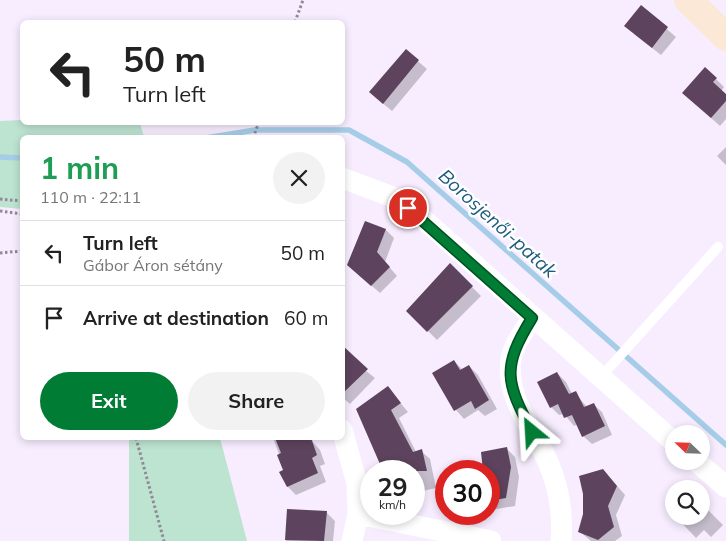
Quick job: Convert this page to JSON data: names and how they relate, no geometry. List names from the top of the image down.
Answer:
{
  "water": ["Borosjenői-patak"],
  "north": "top left",
  "page": {
    "turn": ["50 m", "Turn left"],
    "heading": ["1 min", "110 m · 22:11"],
    "list": [
      {
        "name": "Turn left",
        "note": "Gábor Áron sétány",
        "value": "50 m"
      },
      {
        "name": "Arrive at destination",
        "value": "60 m"
      }
    ],
    "buttons": ["Exit", "Share"],
    "speed": "29 km/h",
    "limit": "30"
  }
}
